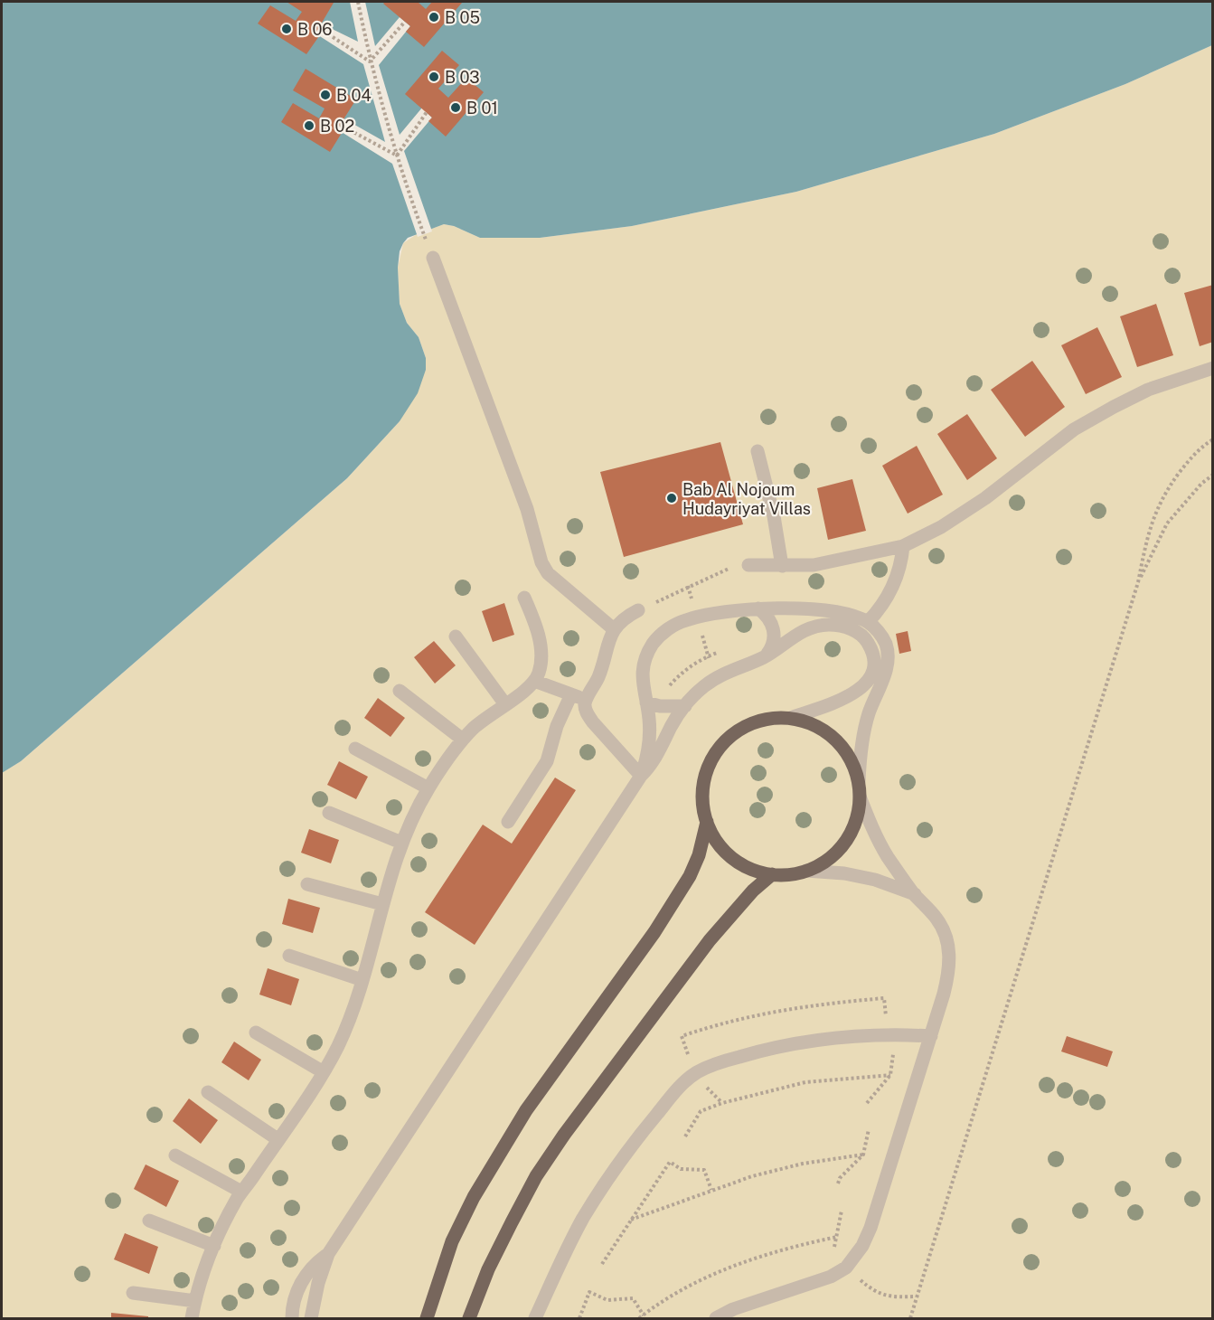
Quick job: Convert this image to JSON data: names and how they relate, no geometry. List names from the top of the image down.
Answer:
{
  "places": [
    "B 05",
    "B 06",
    "B 03",
    "B 04",
    "B 01",
    "B 02",
    "Bab Al Nojoum Hudayriyat Villas"
  ]
}
